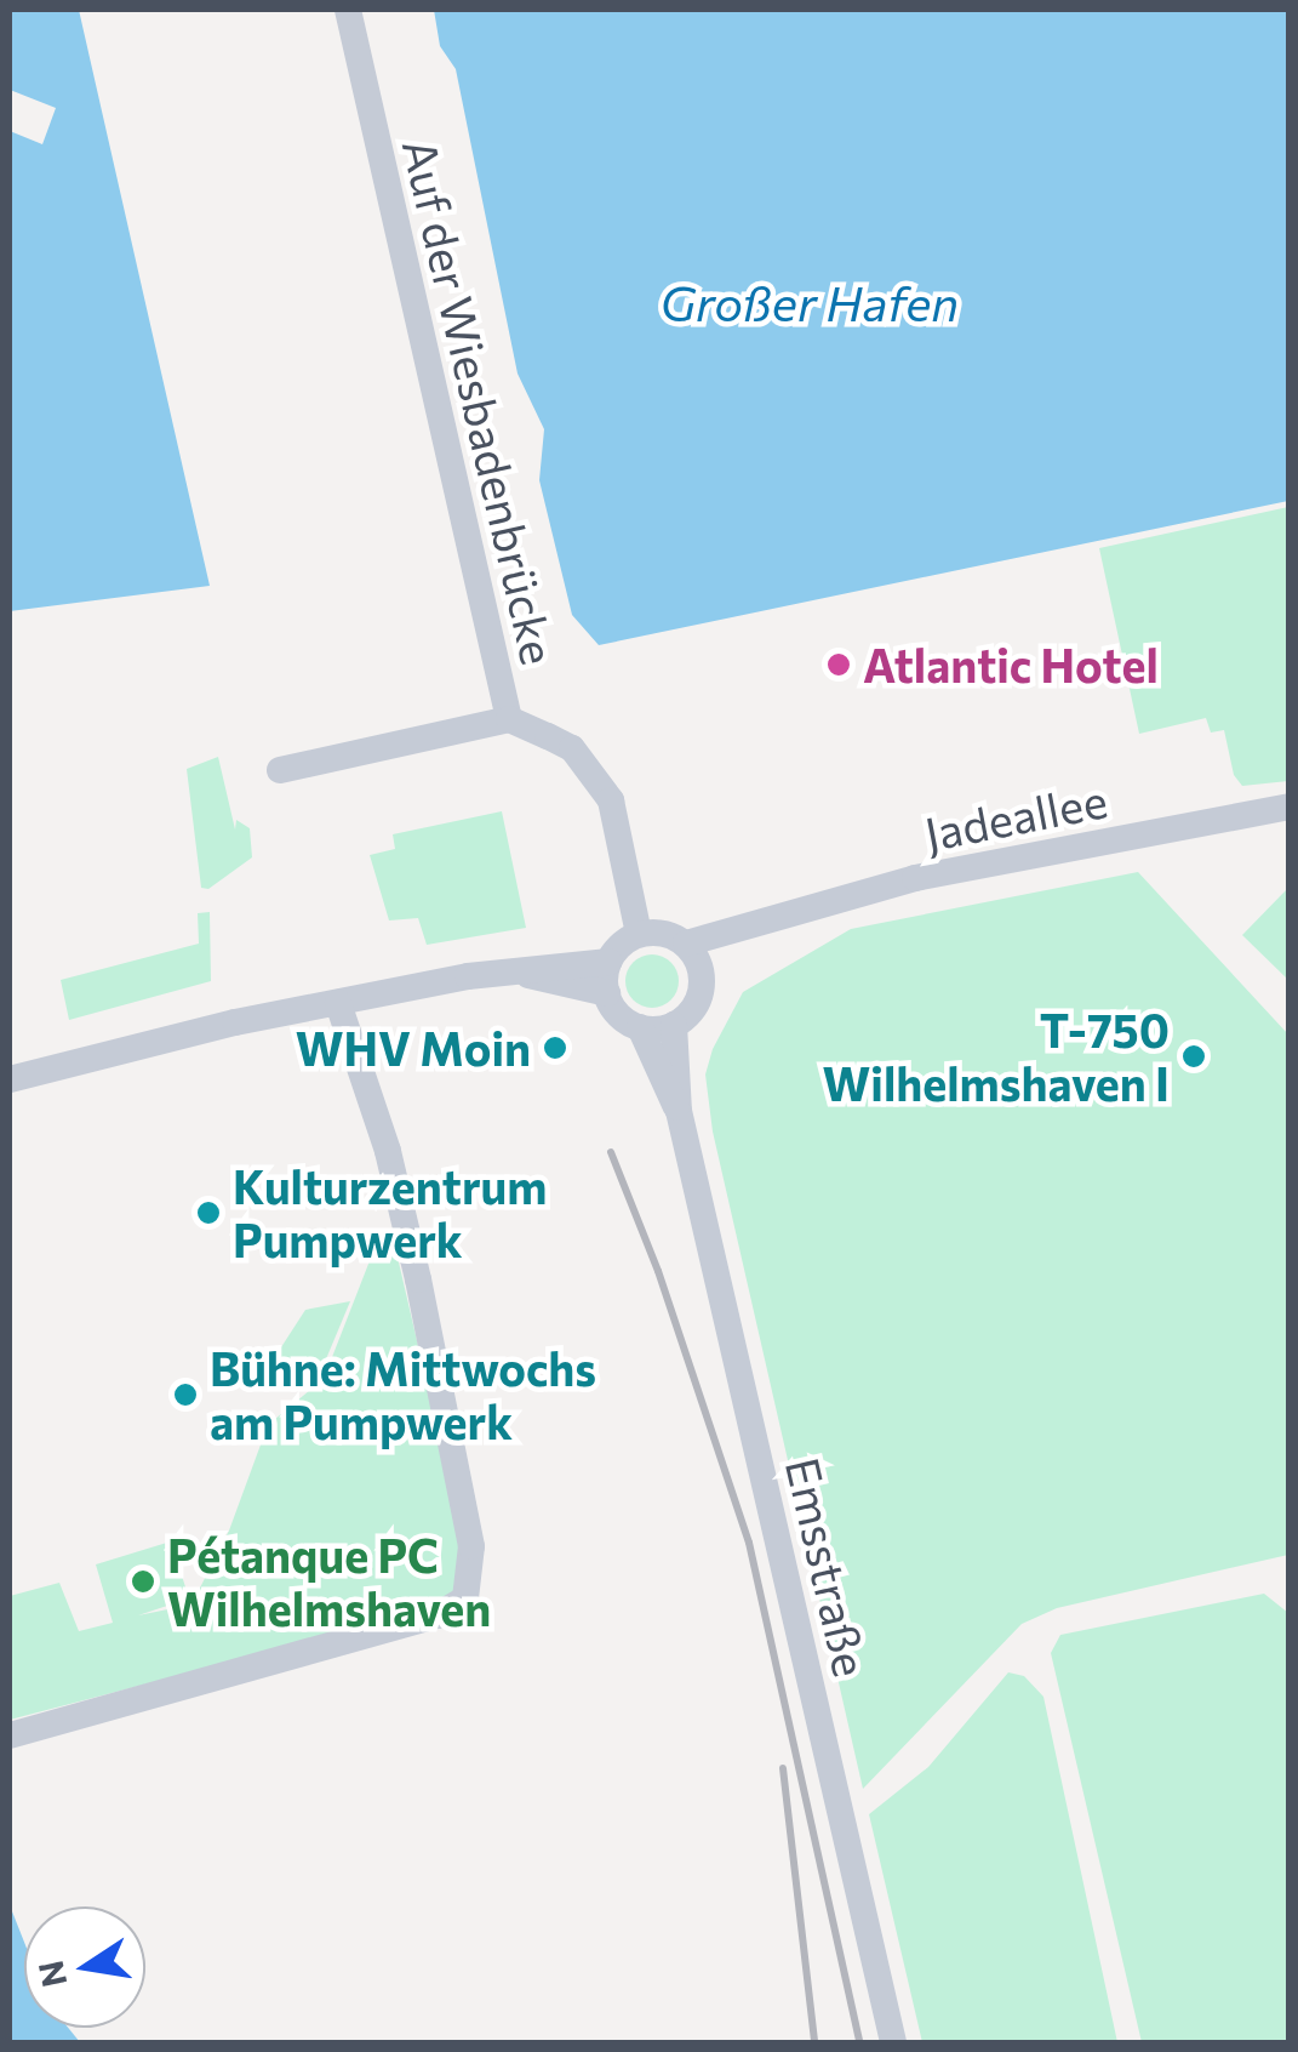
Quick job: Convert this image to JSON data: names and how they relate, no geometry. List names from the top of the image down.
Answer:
{
  "streets": {
    "street": ["Auf der Wiesbadenbrücke", "Jadeallee", "Emsstraße"]
  },
  "crossings": [
    ["Auf der Wiesbadenbrücke", "Jadeallee"],
    ["Auf der Wiesbadenbrücke", "Emsstraße"],
    ["Jadeallee", "Emsstraße"]
  ],
  "water": ["Großer Hafen"],
  "places": [
    "Atlantic Hotel",
    "WHV Moin",
    "T-750 Wilhelmshaven I",
    "Kulturzentrum Pumpwerk",
    "Bühne: Mittwochs am Pumpwerk",
    "Pétanque PC Wilhelmshaven"
  ],
  "north": "left"
}
